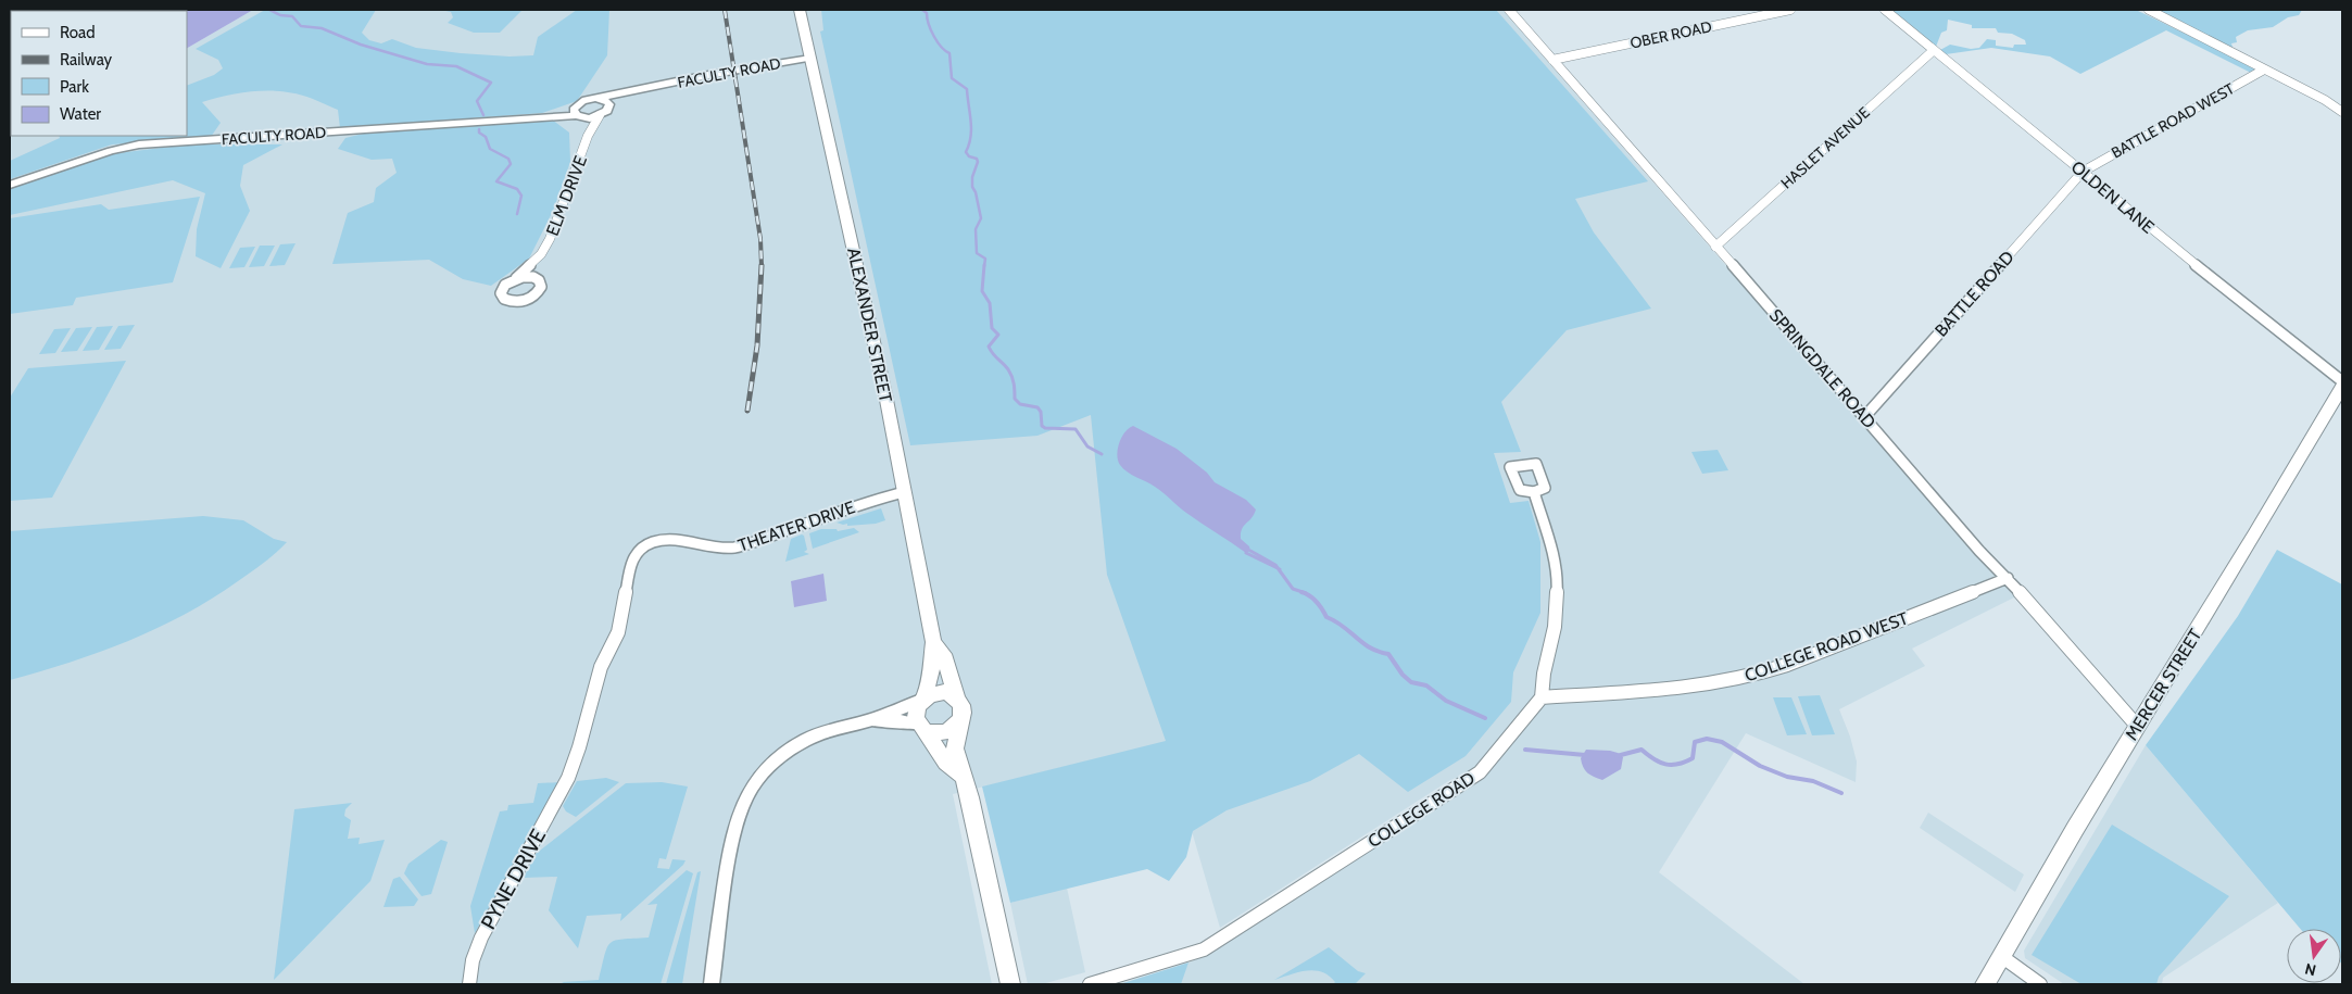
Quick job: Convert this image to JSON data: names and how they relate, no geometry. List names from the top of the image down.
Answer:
{
  "streets": {
    "main road": ["ALEXANDER STREET", "MERCER STREET"],
    "street": [
      "OBER ROAD",
      "FACULTY ROAD",
      "BATTLE ROAD WEST",
      "HASLET AVENUE",
      "ELM DRIVE",
      "OLDEN LANE",
      "BATTLE ROAD",
      "SPRINGDALE ROAD",
      "THEATER DRIVE",
      "COLLEGE ROAD WEST",
      "COLLEGE ROAD",
      "PYNE DRIVE"
    ]
  },
  "crossings": [
    ["OBER ROAD", "SPRINGDALE ROAD"],
    ["FACULTY ROAD", "ELM DRIVE"],
    ["FACULTY ROAD", "ALEXANDER STREET"],
    ["BATTLE ROAD WEST", "OLDEN LANE"],
    ["BATTLE ROAD WEST", "BATTLE ROAD"],
    ["HASLET AVENUE", "OLDEN LANE"],
    ["HASLET AVENUE", "SPRINGDALE ROAD"],
    ["OLDEN LANE", "BATTLE ROAD"],
    ["BATTLE ROAD", "SPRINGDALE ROAD"],
    ["ALEXANDER STREET", "THEATER DRIVE"],
    ["SPRINGDALE ROAD", "COLLEGE ROAD WEST"],
    ["SPRINGDALE ROAD", "MERCER STREET"],
    ["THEATER DRIVE", "PYNE DRIVE"],
    ["COLLEGE ROAD WEST", "COLLEGE ROAD"]
  ],
  "legend": [
    "Road",
    "Railway",
    "Park",
    "Water"
  ],
  "north": "bottom"
}
